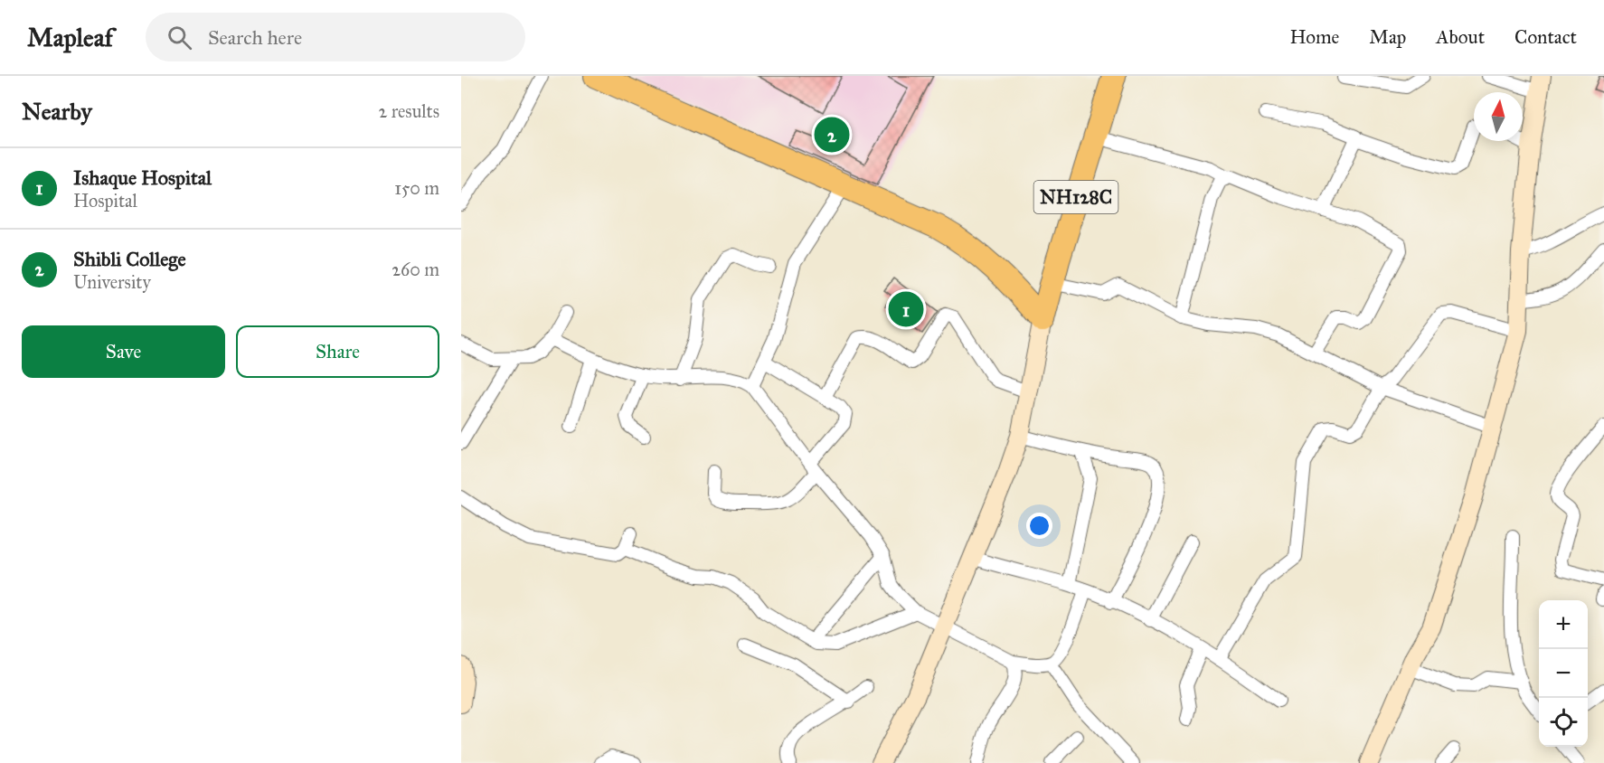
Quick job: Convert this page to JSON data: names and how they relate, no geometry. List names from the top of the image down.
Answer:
{
  "streets": {
    "highway": ["NH128C"]
  },
  "north": "top",
  "page": {
    "header": "Mapleaf",
    "search": "Search here",
    "nav": [
      "Home",
      "Map",
      "About",
      "Contact"
    ],
    "heading": ["Nearby", "2 results"],
    "pins": ["2", "1"],
    "list": [
      {
        "mark": "1",
        "name": "Ishaque Hospital",
        "note": "Hospital",
        "value": "150 m"
      },
      {
        "mark": "2",
        "name": "Shibli College",
        "note": "University",
        "value": "260 m"
      }
    ],
    "buttons": ["Save", "Share"],
    "map_buttons": ["+", "−"]
  }
}
